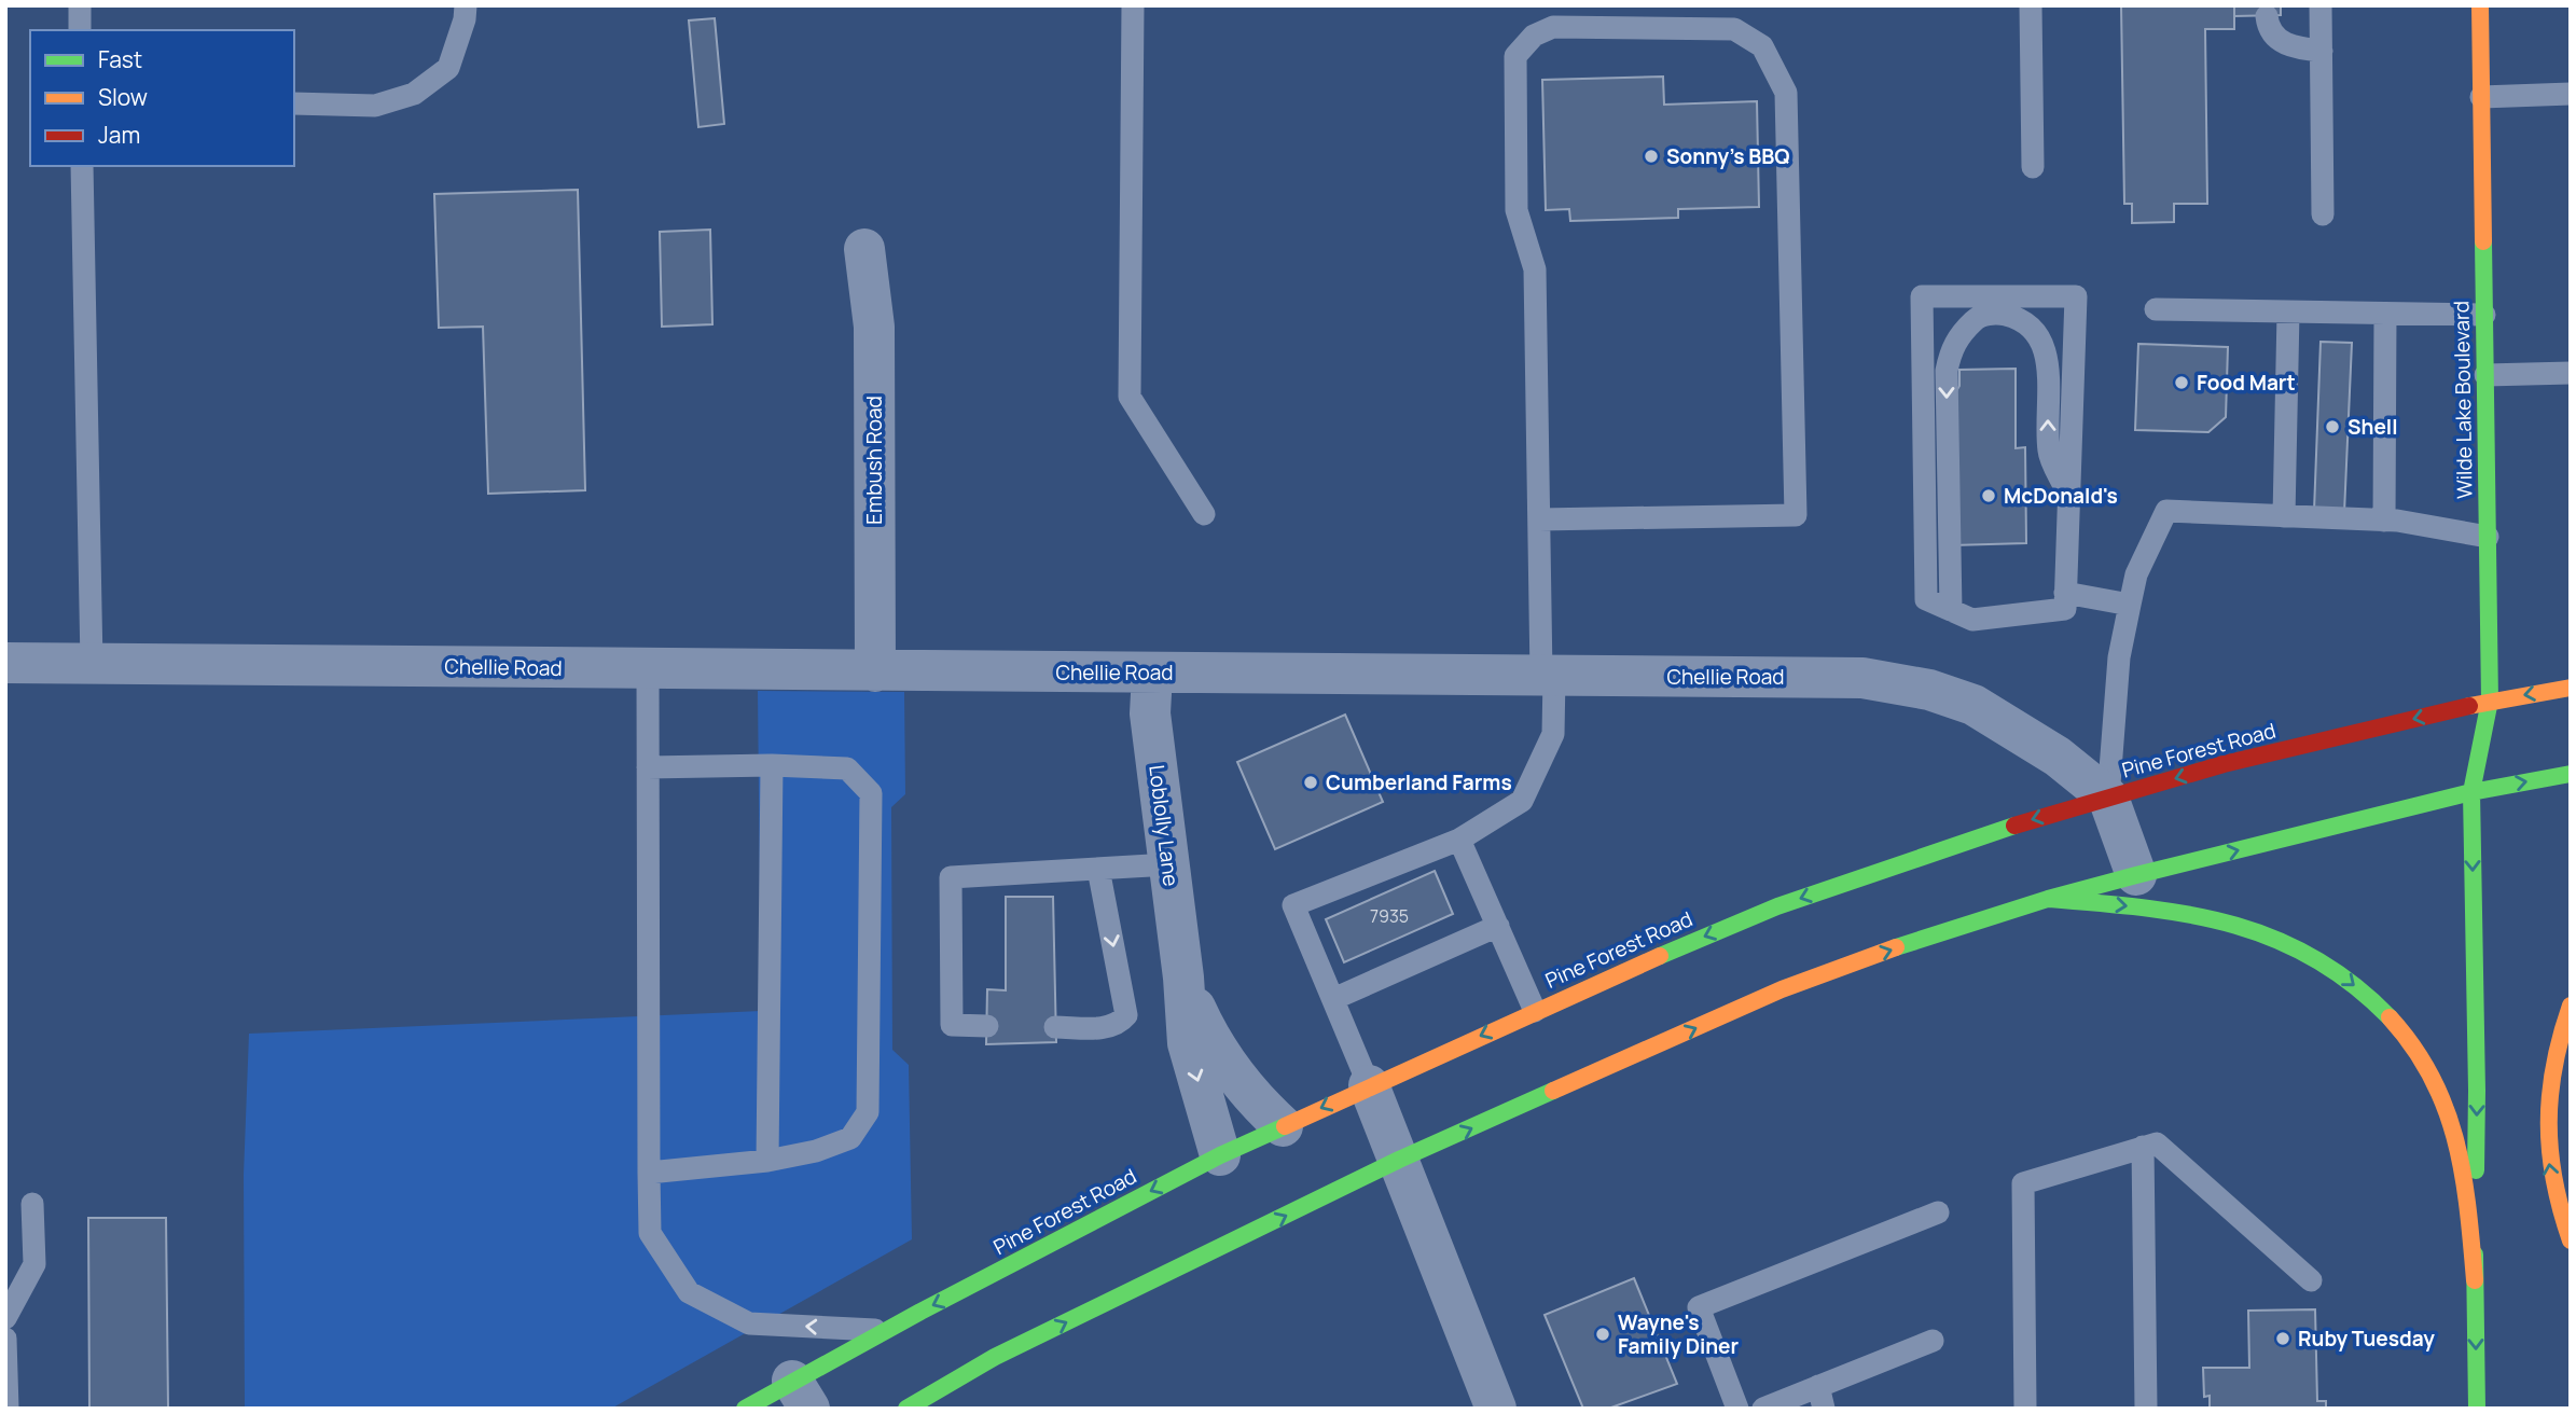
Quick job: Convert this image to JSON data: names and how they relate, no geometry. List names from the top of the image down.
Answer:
{
  "streets": {
    "main road": ["Wilde Lake Boulevard", "Pine Forest Road"],
    "street": ["Embush Road", "Chellie Road", "Loblolly Lane"]
  },
  "crossings": [
    ["Wilde Lake Boulevard", "Pine Forest Road"],
    ["Embush Road", "Chellie Road"],
    ["Chellie Road", "Pine Forest Road"],
    ["Chellie Road", "Loblolly Lane"],
    ["Pine Forest Road", "Loblolly Lane"]
  ],
  "places": [
    "Sonny's BBQ",
    "Food Mart",
    "Shell",
    "McDonald's",
    "Cumberland Farms",
    "Wayne's Family Diner",
    "Ruby Tuesday"
  ],
  "house_numbers": ["7935"],
  "legend": ["Fast", "Slow", "Jam"]
}
